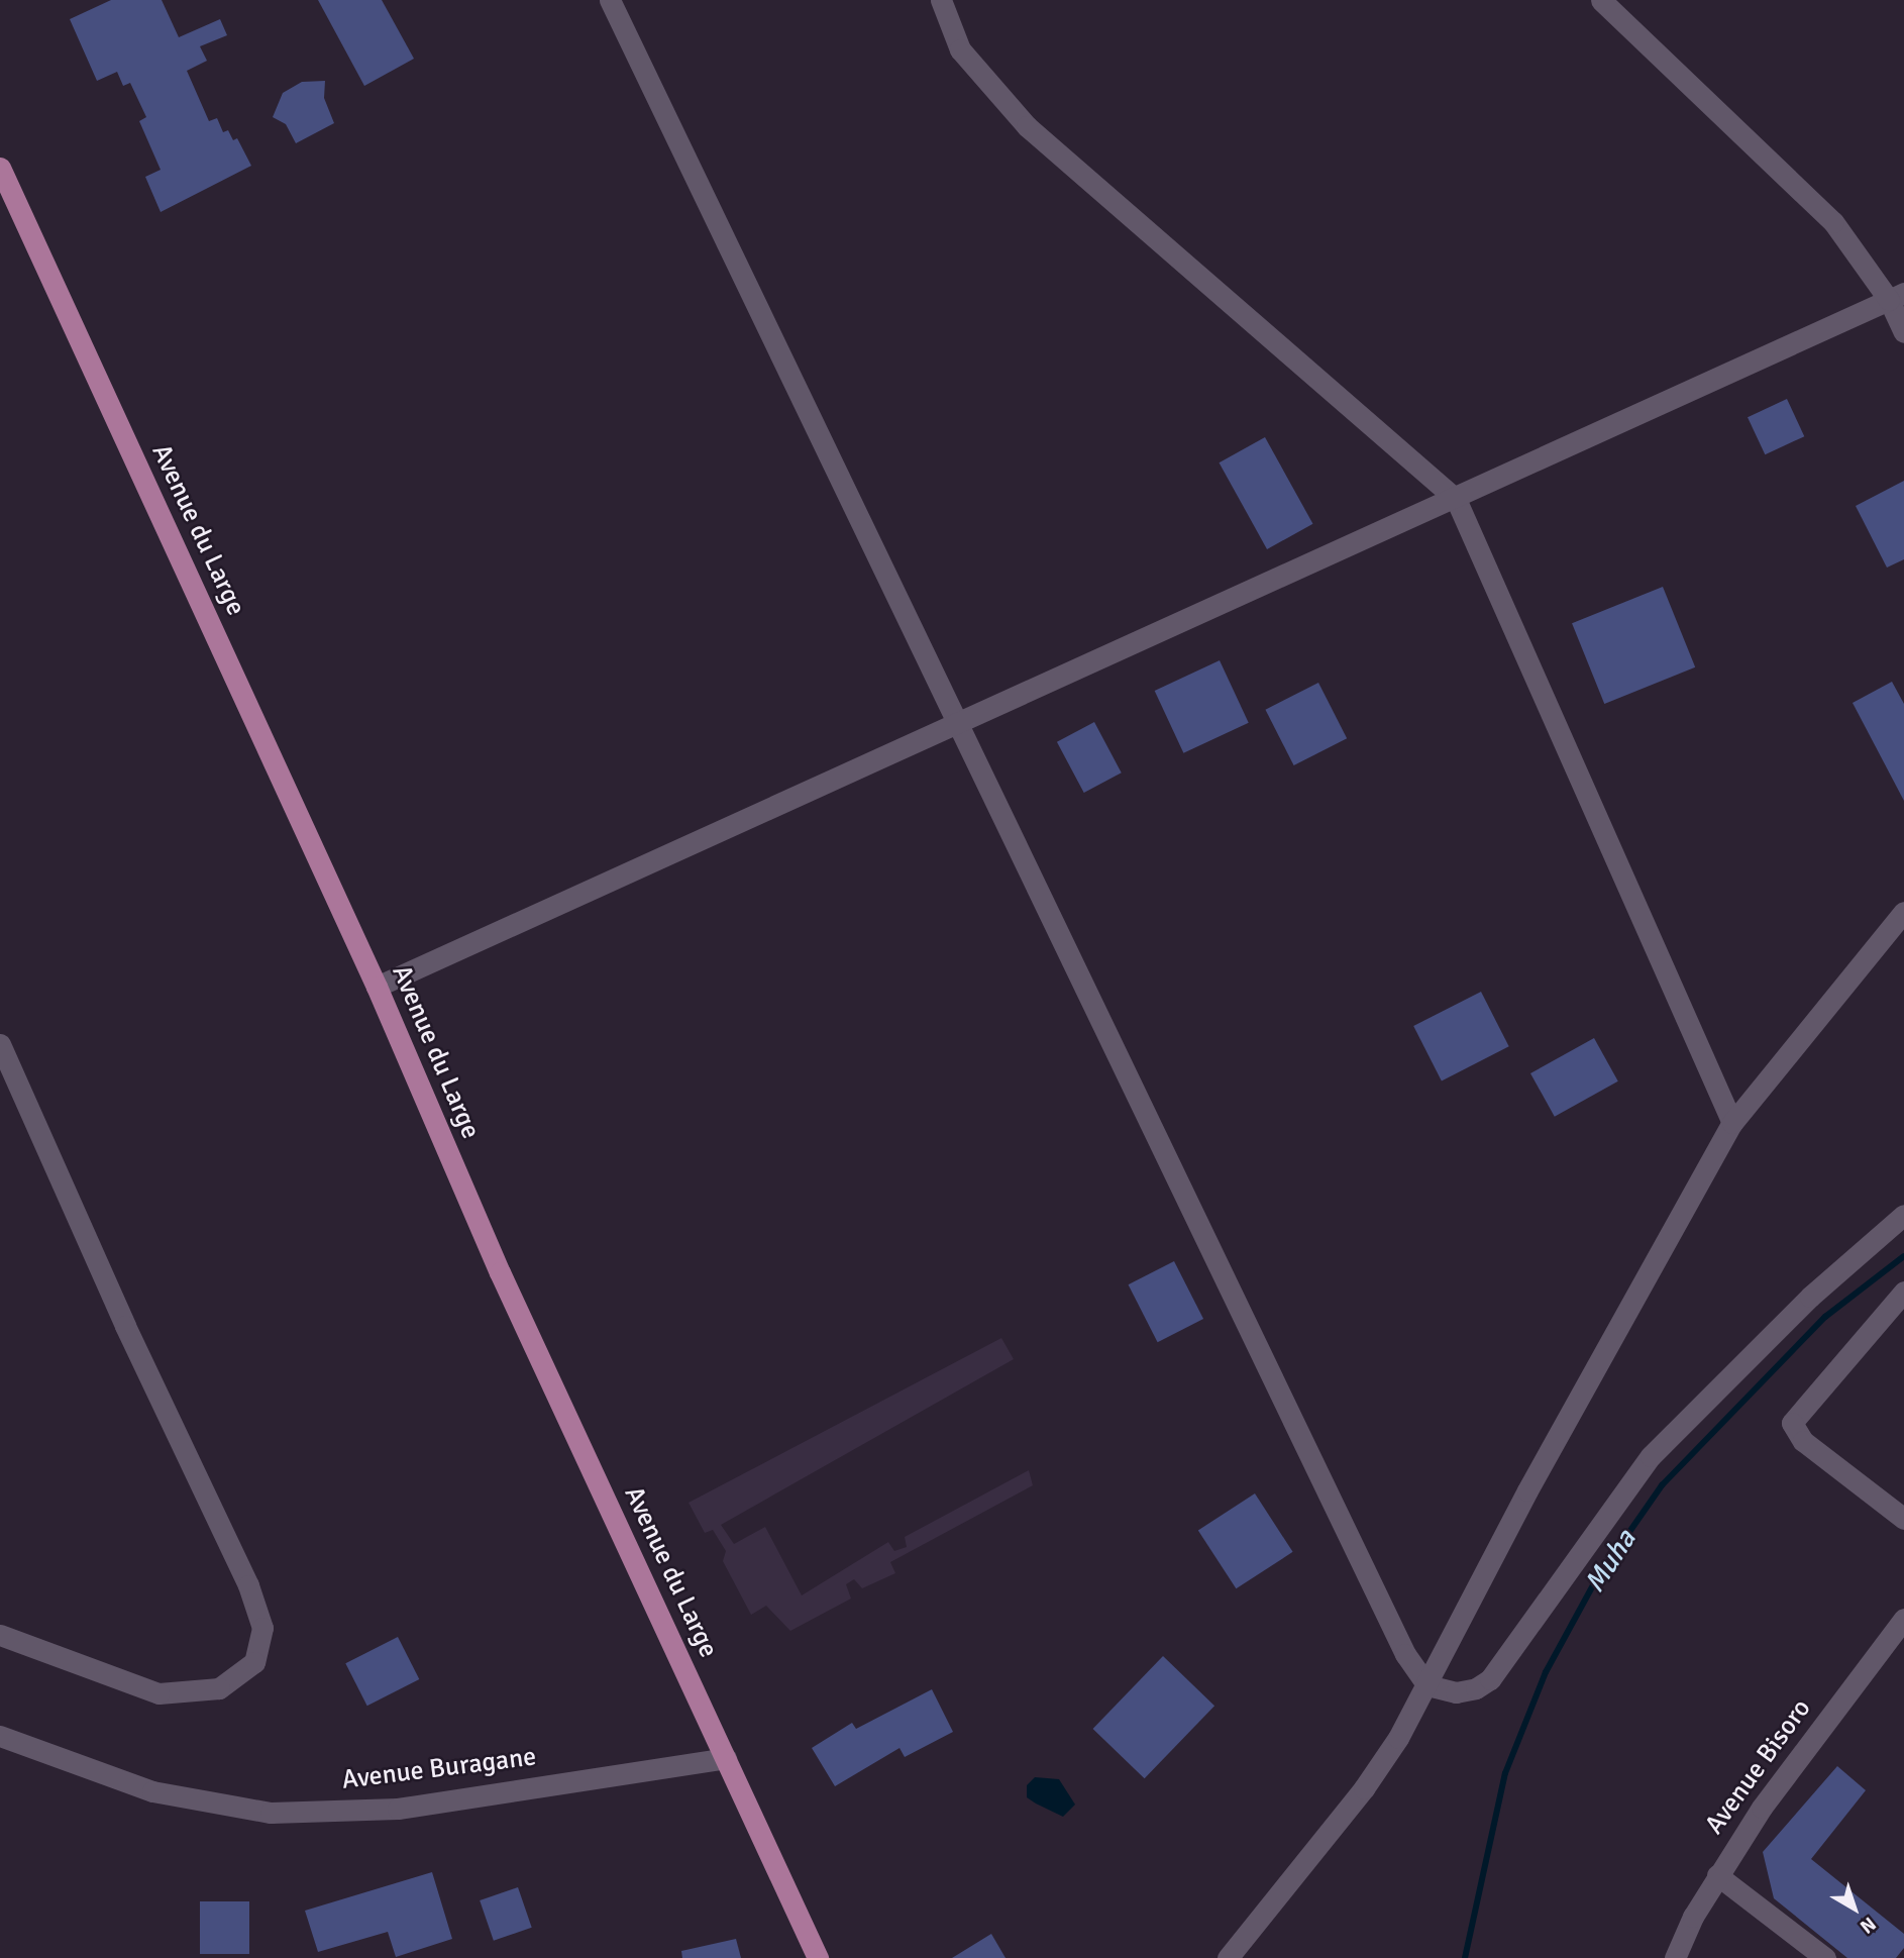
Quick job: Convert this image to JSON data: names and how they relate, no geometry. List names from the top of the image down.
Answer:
{
  "streets": {
    "main road": ["Avenue du Large"],
    "street": ["Avenue Bisoro", "Avenue Buragane"]
  },
  "crossings": [
    ["Avenue du Large", "Avenue Buragane"]
  ],
  "water": ["Muha"],
  "north": "bottom right"
}
